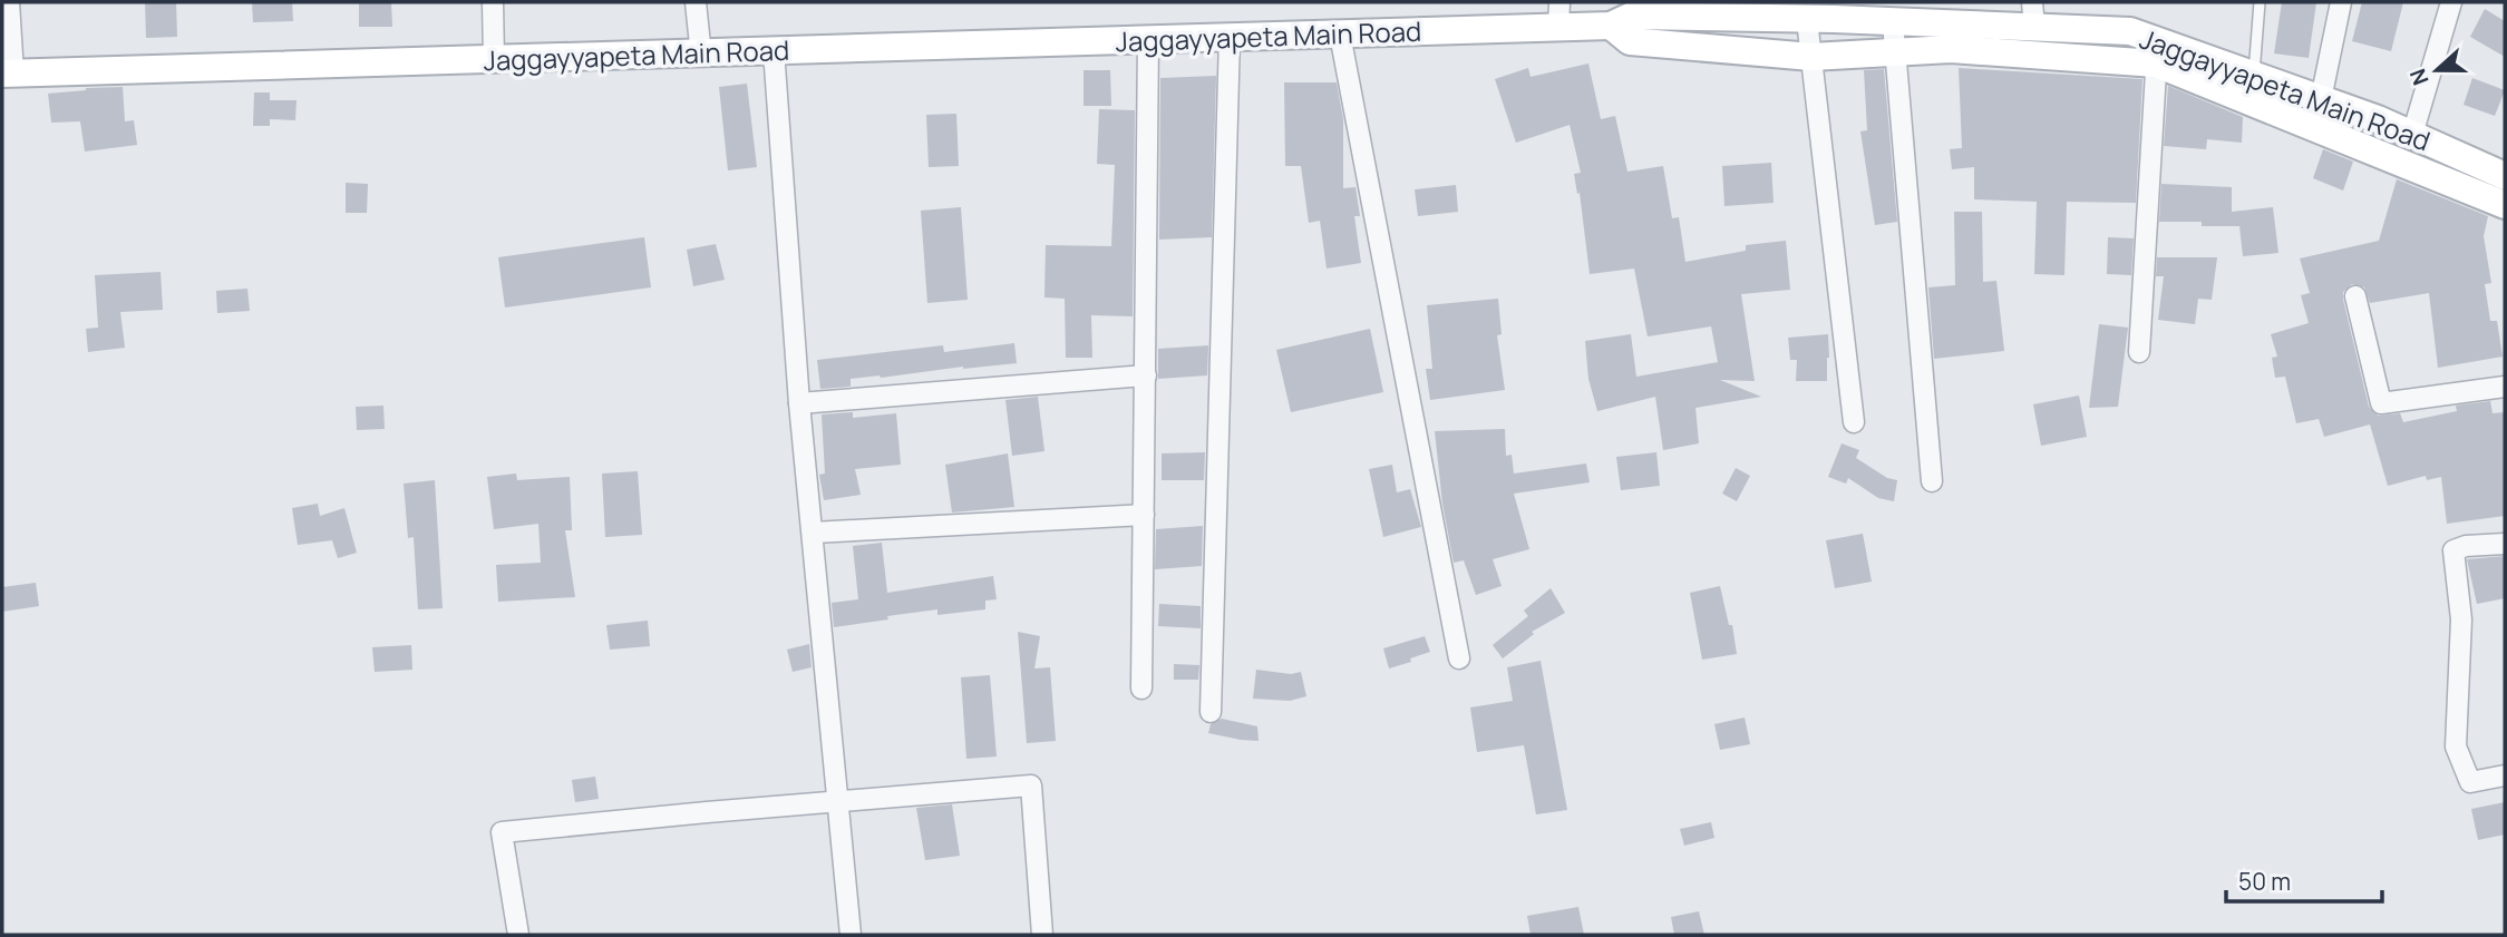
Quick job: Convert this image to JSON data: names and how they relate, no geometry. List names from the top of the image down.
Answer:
{
  "streets": {
    "main road": ["Jaggayyapeta Main Road"]
  },
  "scale_bar": "50 m",
  "north": "left"
}
